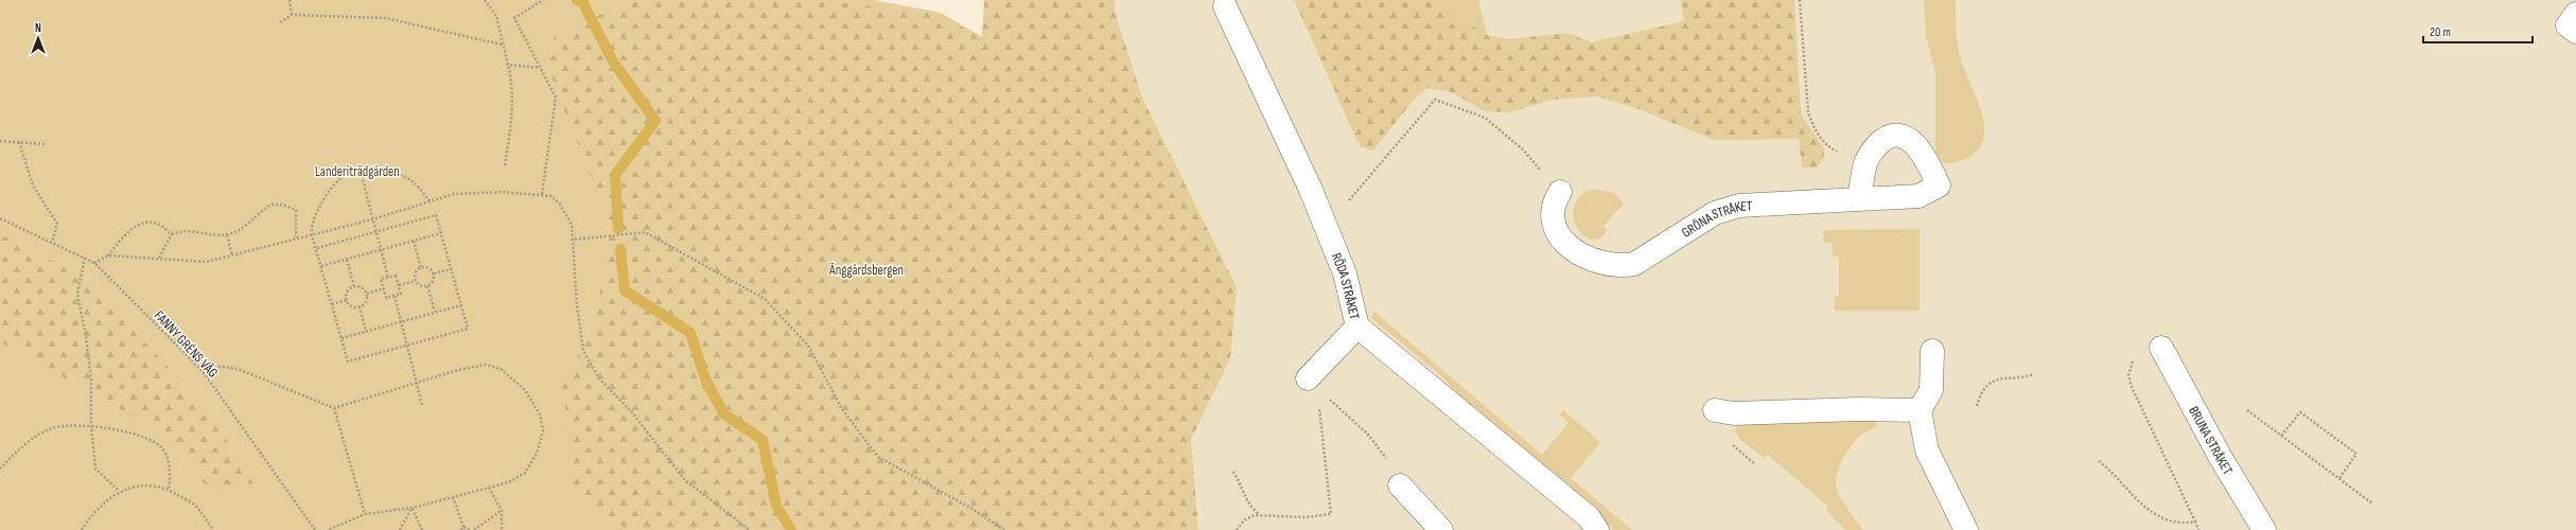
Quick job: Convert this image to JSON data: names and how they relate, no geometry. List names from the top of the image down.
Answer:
{
  "streets": {
    "lane": ["GRÖNA STRÅKET", "RÖDA STRÅKET", "BRUNA STRÅKET"],
    "path": ["FANNY GRÉNS VÄG"]
  },
  "parks": ["Landeriträdgården", "Änggårdsbergen"],
  "scale_bar": "20 m",
  "north": "top"
}
